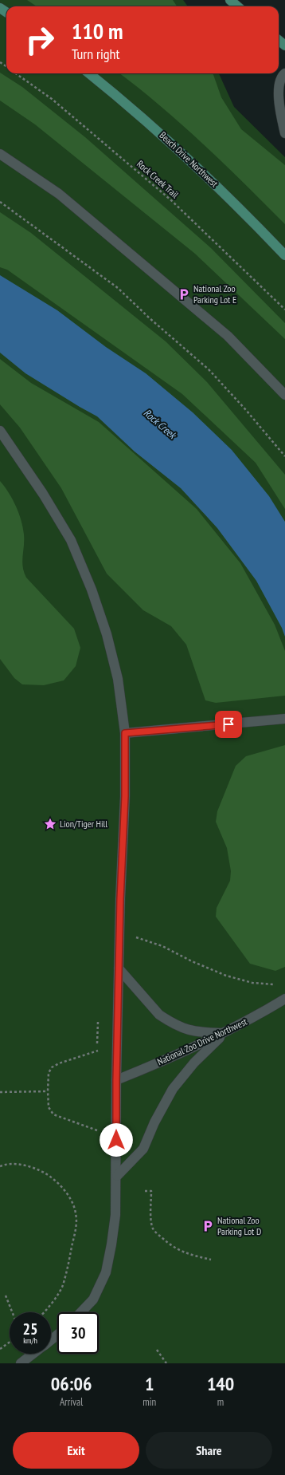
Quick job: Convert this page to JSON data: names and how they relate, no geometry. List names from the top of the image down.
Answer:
{
  "streets": {
    "main road": ["Beach Drive Northwest"],
    "street": ["National Zoo Drive Northwest"],
    "path": ["Rock Creek Trail"]
  },
  "water": ["Rock Creek"],
  "places": {
    "parking": ["National Zoo Parking Lot E", "National Zoo Parking Lot D"],
    "place": ["Lion/Tiger Hill"]
  },
  "page": {
    "turn": ["110 m", "Turn right"],
    "speed": "25 km/h",
    "limit": "30",
    "eta": [
      "06:06",
      "Arrival",
      "1",
      "min",
      "140",
      "m"
    ],
    "buttons": ["Exit", "Share"]
  }
}
